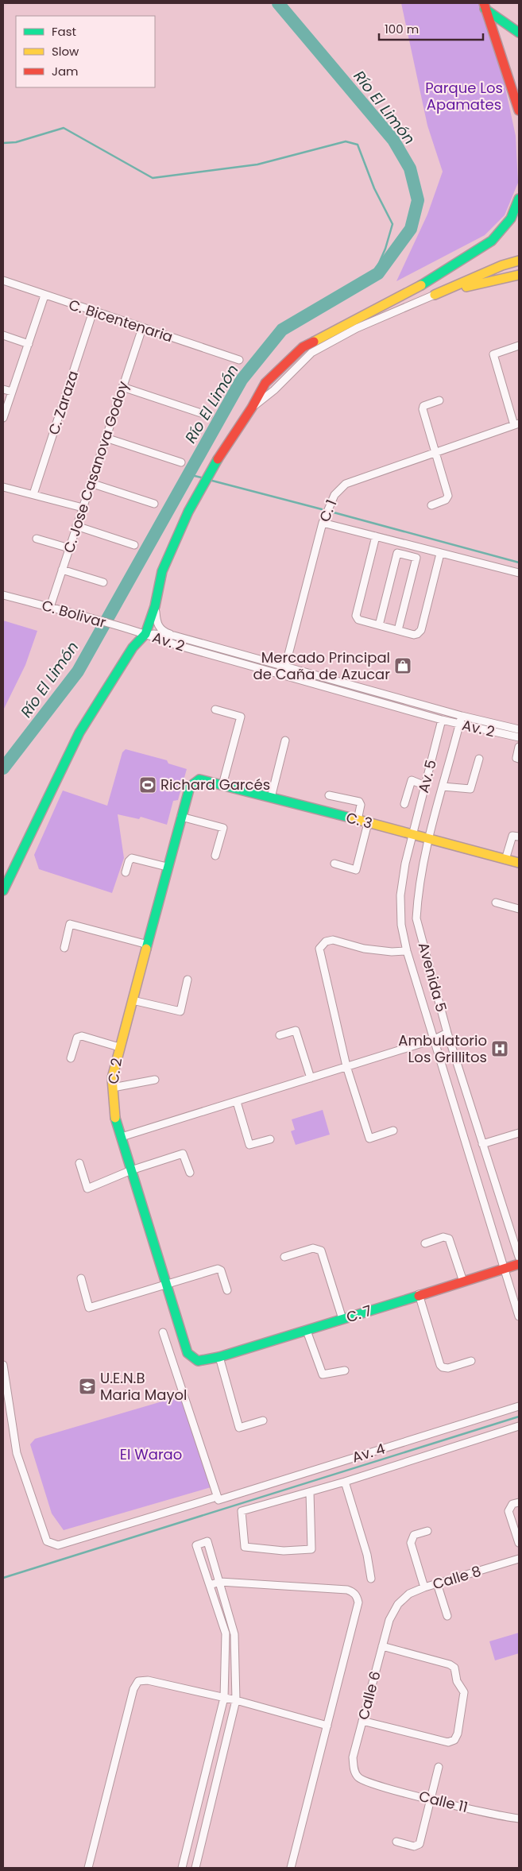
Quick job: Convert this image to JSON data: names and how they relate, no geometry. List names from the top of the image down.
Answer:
{
  "streets": {
    "street": [
      "C. Bicentenaria",
      "C. Zaraza",
      "C. Jose Casanova Godoy",
      "C. 1",
      "C. Bolivar",
      "Av. 2",
      "Av. 5",
      "C. 3",
      "Avenida 5",
      "C. 2",
      "C. 7",
      "Av. 4",
      "Calle 8",
      "Calle 6",
      "Calle 11"
    ]
  },
  "crossings": [
    ["C. Bicentenaria", "C. Zaraza"],
    ["C. Bicentenaria", "C. Jose Casanova Godoy"],
    ["C. Jose Casanova Godoy", "C. Bolivar"],
    ["C. 1", "Av. 2"],
    ["C. Bolivar", "Av. 2"],
    ["Av. 2", "Av. 5"],
    ["Av. 2", "Avenida 5"],
    ["Av. 5", "C. 3"],
    ["Av. 5", "Avenida 5"],
    ["C. 3", "Avenida 5"],
    ["C. 3", "C. 2"],
    ["Avenida 5", "C. 7"],
    ["C. 2", "C. 7"],
    ["Calle 8", "Calle 6"],
    ["Calle 6", "Calle 11"]
  ],
  "water": ["Río El Limón"],
  "parks": ["Parque Los Apamates", "El Warao"],
  "places": {
    "shop": ["Mercado Principal de Caña de Azucar"],
    "sports": ["Richard Garcés"],
    "hospital": ["Ambulatorio Los Grillitos"],
    "school or university": ["U.E.N.B Maria Mayol"]
  },
  "legend": ["Fast", "Slow", "Jam"],
  "scale_bar": "100 m"
}
